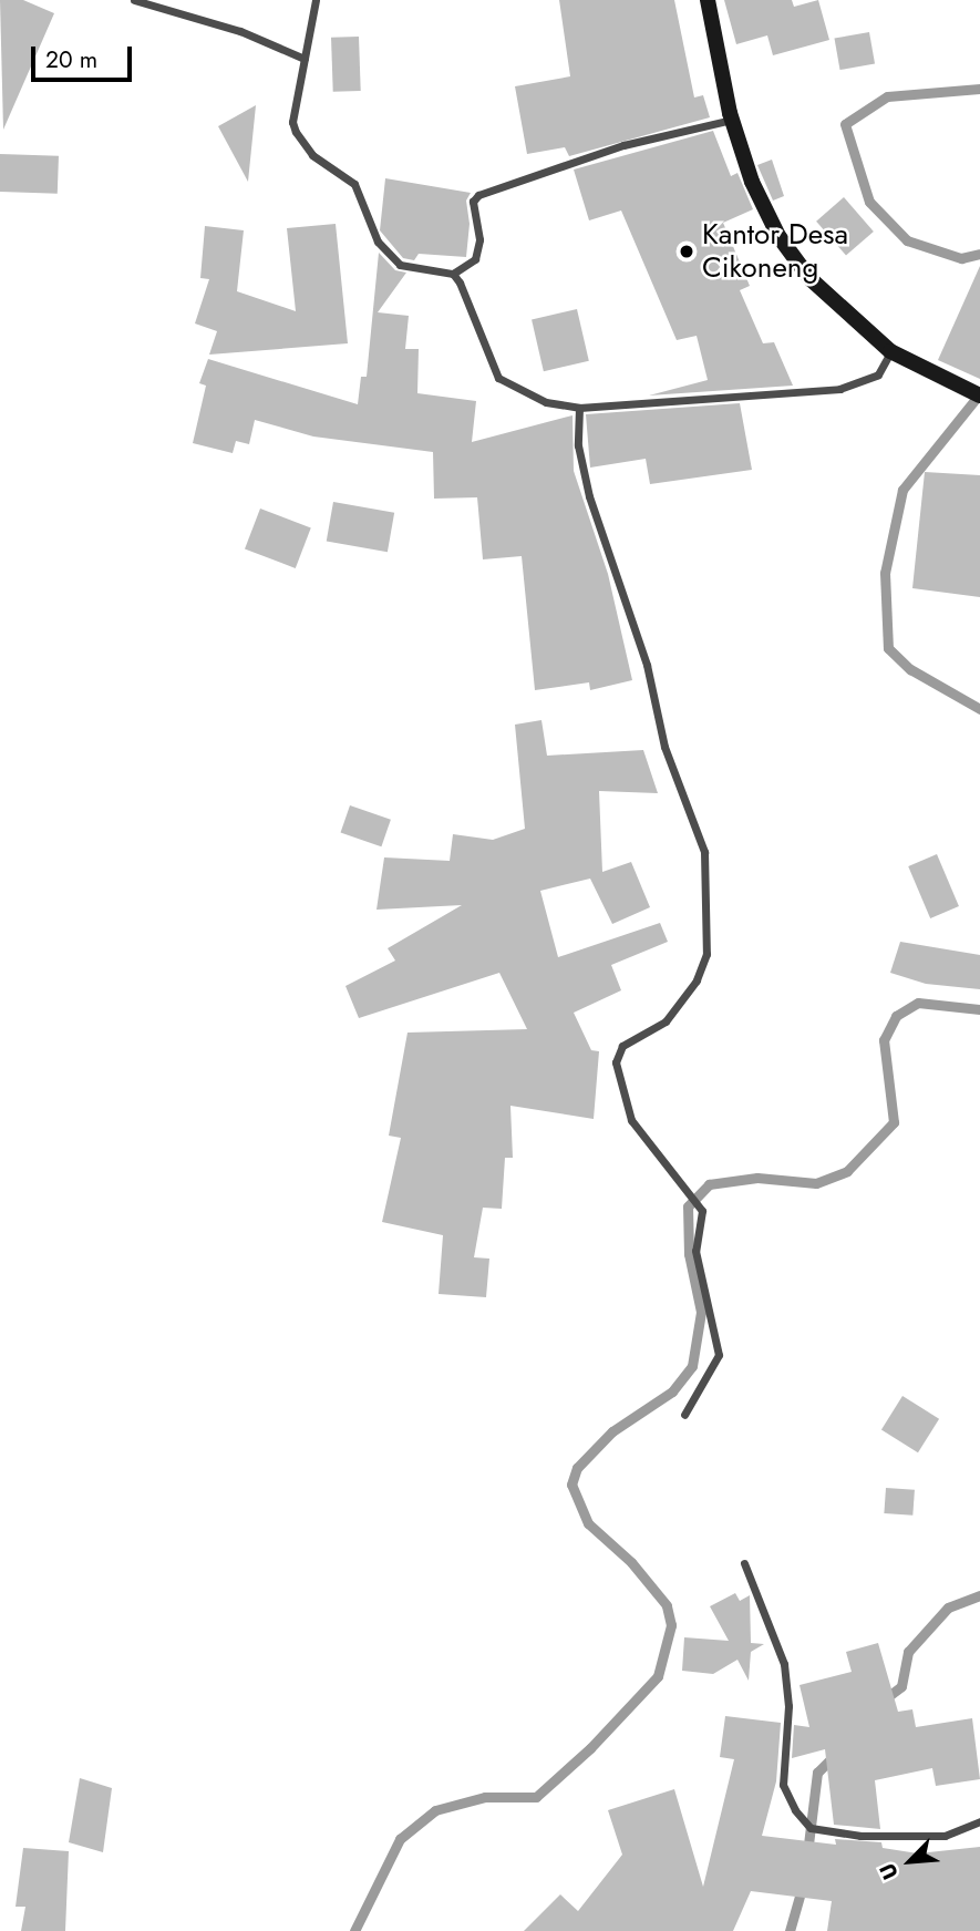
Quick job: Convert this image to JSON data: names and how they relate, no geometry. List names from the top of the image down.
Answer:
{
  "places": ["Kantor Desa Cikoneng"],
  "scale_bar": "20 m",
  "north": "bottom left"
}
